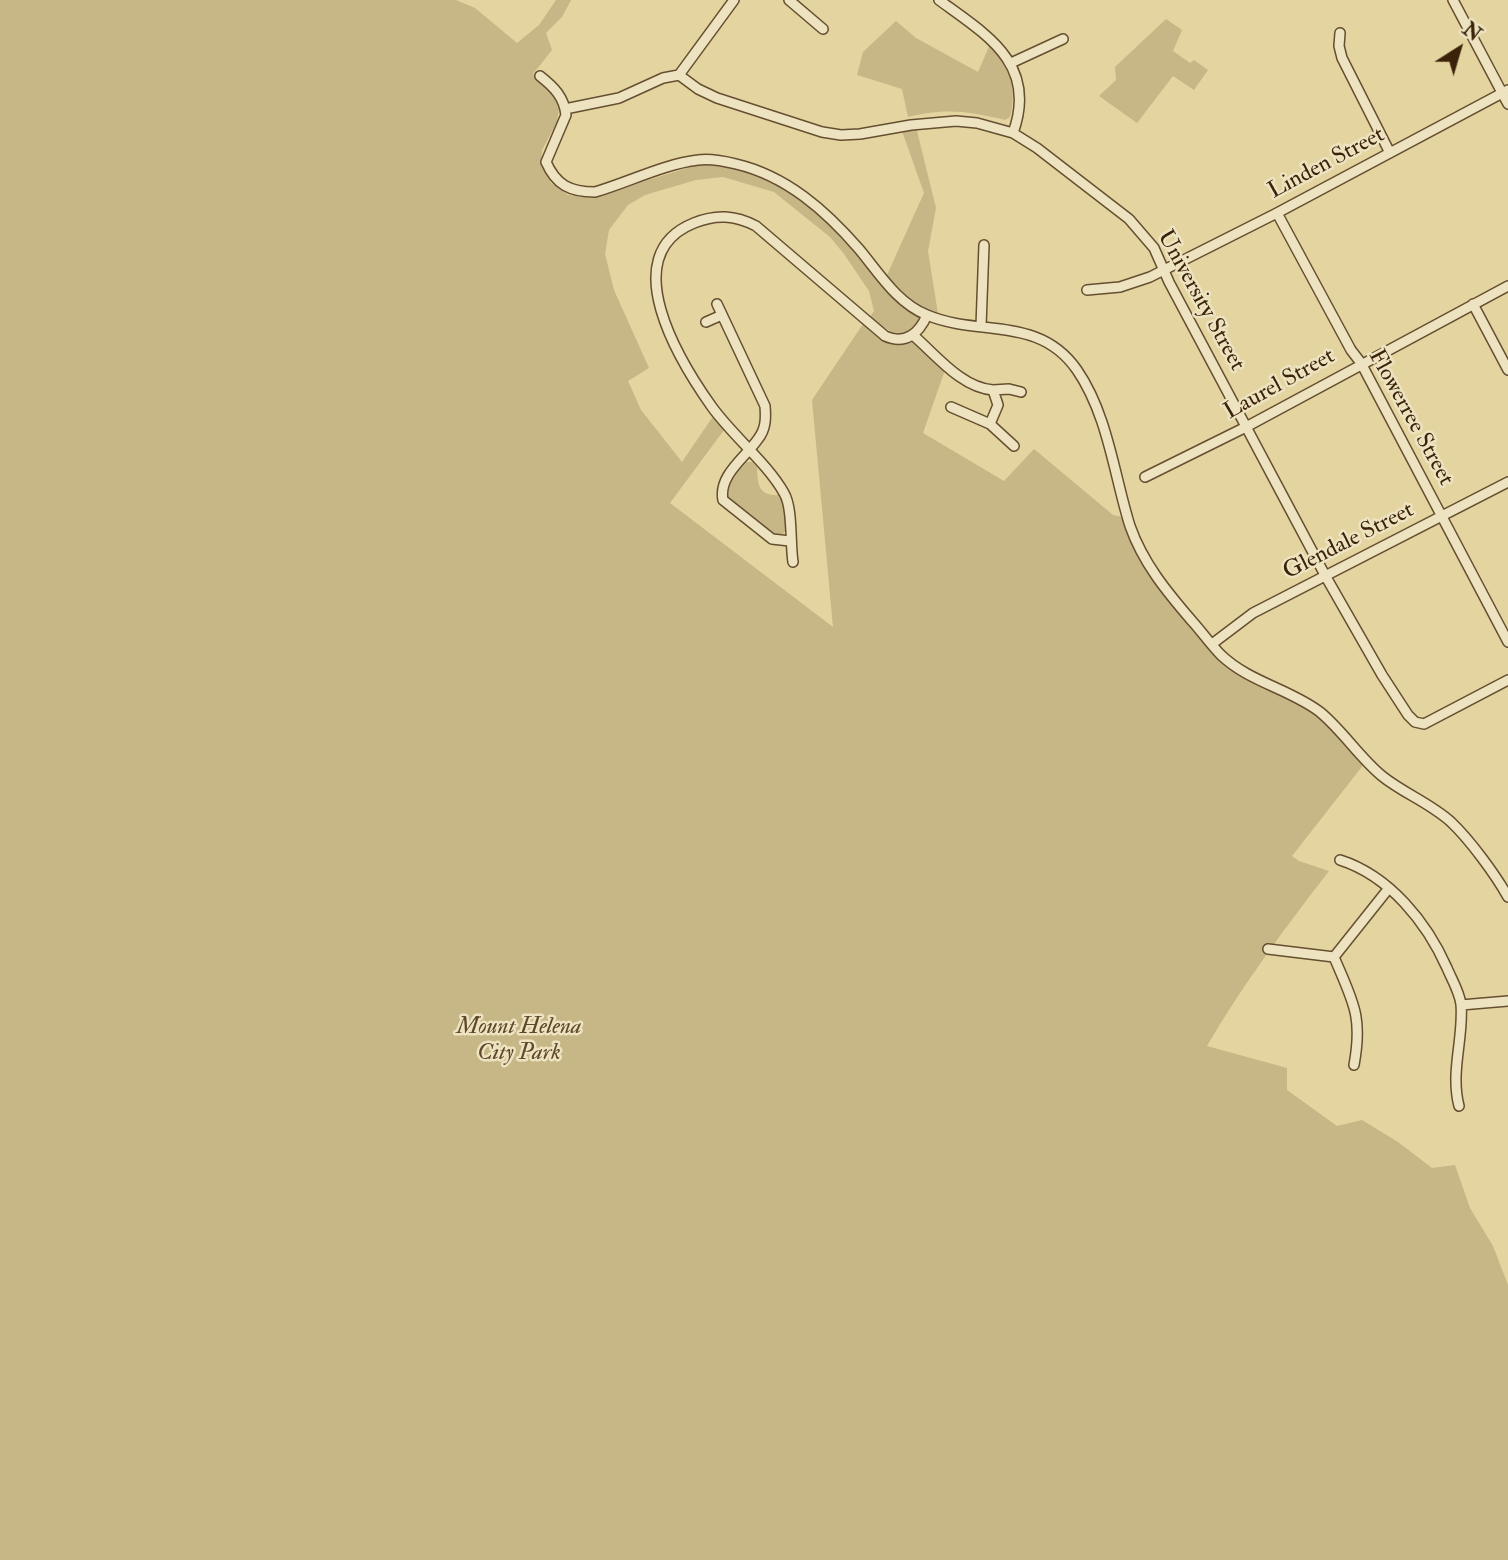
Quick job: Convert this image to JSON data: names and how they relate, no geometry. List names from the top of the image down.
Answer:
{
  "streets": {
    "street": [
      "Linden Street",
      "University Street",
      "Laurel Street",
      "Flowerree Street",
      "Glendale Street"
    ]
  },
  "crossings": [
    ["Linden Street", "University Street"],
    ["Linden Street", "Flowerree Street"],
    ["University Street", "Laurel Street"],
    ["University Street", "Glendale Street"],
    ["Laurel Street", "Flowerree Street"],
    ["Flowerree Street", "Glendale Street"]
  ],
  "parks": ["Mount Helena City Park"],
  "north": "top right"
}
